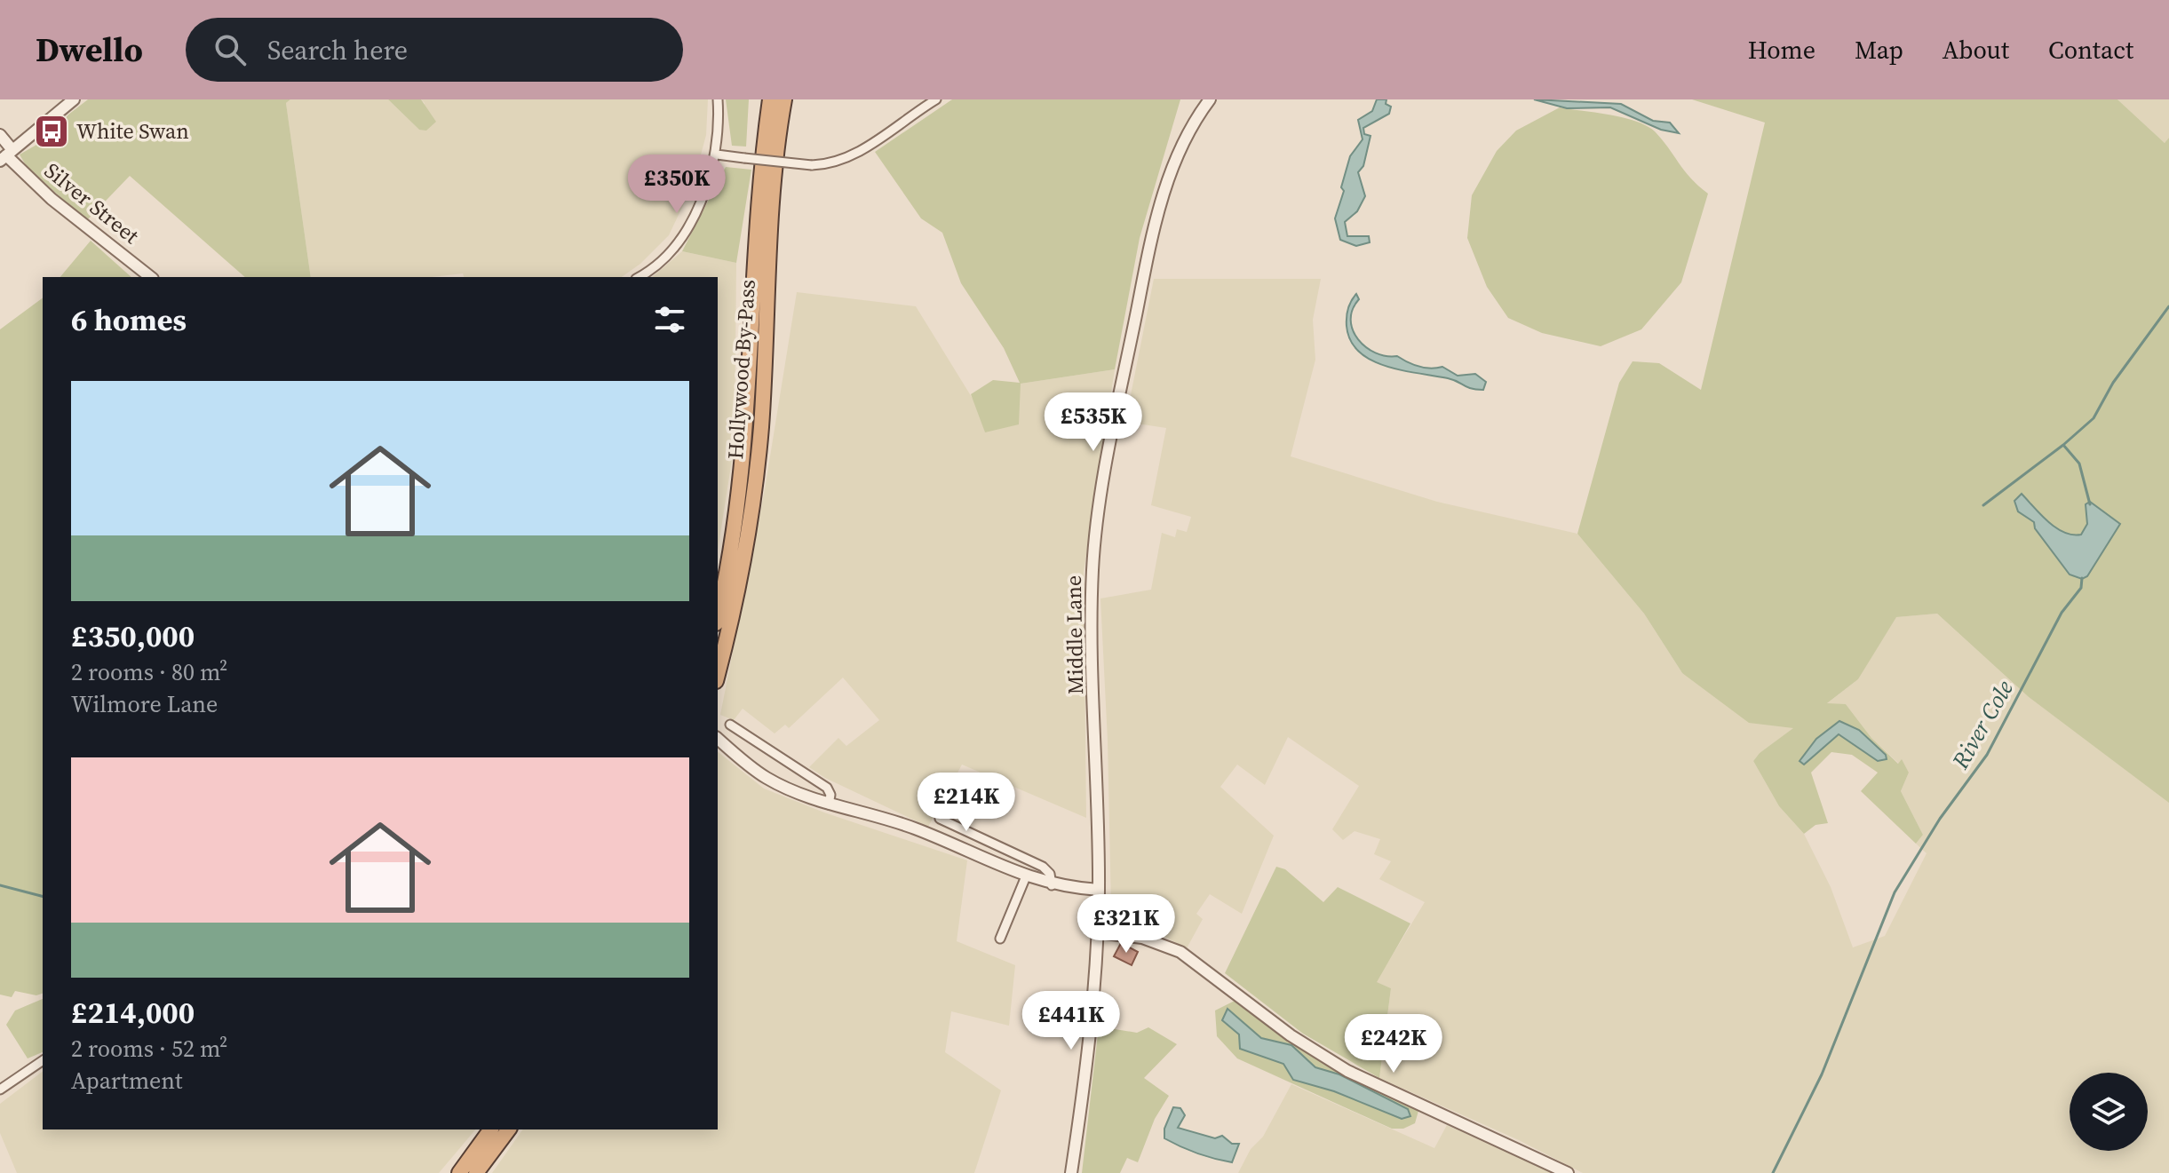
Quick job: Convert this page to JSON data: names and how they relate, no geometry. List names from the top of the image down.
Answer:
{
  "streets": {
    "highway": ["Hollywood By-Pass"],
    "street": ["Silver Street", "Middle Lane"]
  },
  "water": ["River Cole"],
  "places": {
    "bus stop": ["White Swan"]
  },
  "page": {
    "header": "Dwello",
    "search": "Search here",
    "nav": [
      "Home",
      "Map",
      "About",
      "Contact"
    ],
    "price": [
      "£350K",
      "£535K",
      "£214K",
      "£321K",
      "£441K",
      "£242K"
    ],
    "heading": "6 homes",
    "list": [
      {
        "name": "£350,000",
        "note": "2 rooms · 80 m² · Wilmore Lane"
      },
      {
        "name": "£214,000",
        "note": "2 rooms · 52 m² · Apartment"
      }
    ]
  }
}
